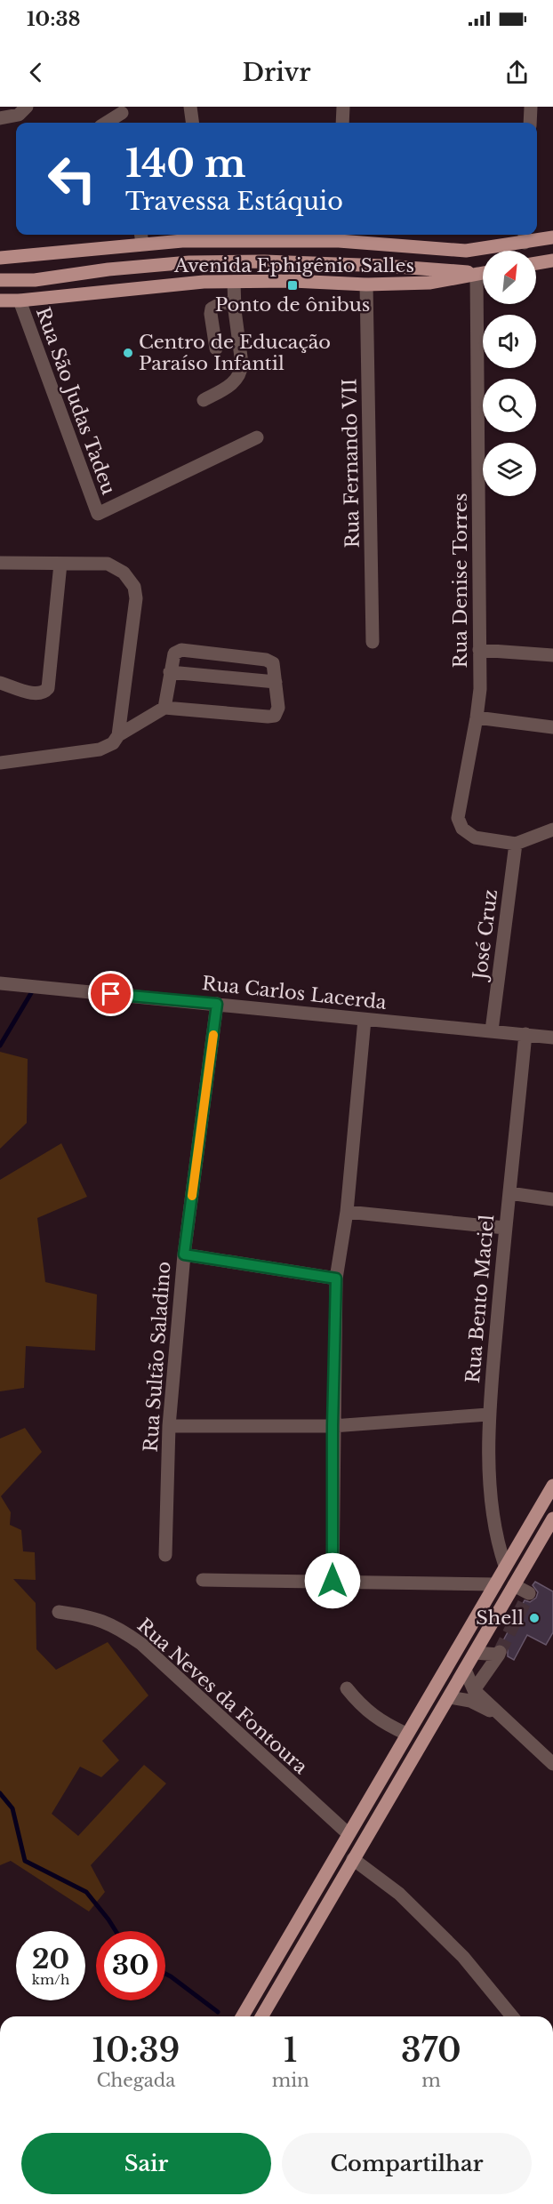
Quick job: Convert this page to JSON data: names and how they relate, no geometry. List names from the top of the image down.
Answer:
{
  "streets": {
    "main road": ["Avenida Ephigênio Salles"],
    "street": [
      "Rua São Judas Tadeu",
      "Rua Fernando VII",
      "Rua Denise Torres",
      "José Cruz",
      "Rua Carlos Lacerda",
      "Rua Bento Maciel",
      "Rua Sultão Saladino",
      "Rua Neves da Fontoura"
    ]
  },
  "crossings": [
    ["Avenida Ephigênio Salles", "Rua São Judas Tadeu"],
    ["Avenida Ephigênio Salles", "Rua Fernando VII"],
    ["Avenida Ephigênio Salles", "Rua Denise Torres"],
    ["Rua Denise Torres", "José Cruz"],
    ["José Cruz", "Rua Carlos Lacerda"],
    ["Rua Carlos Lacerda", "Rua Bento Maciel"],
    ["Rua Carlos Lacerda", "Rua Sultão Saladino"]
  ],
  "places": {
    "transit": ["Ponto de ônibus"],
    "other": ["Centro de Educação Paraíso Infantil", "Shell"]
  },
  "north": "top right",
  "page": {
    "status": "10:38",
    "header": "Drivr",
    "turn": ["140 m", "Travessa Estáquio"],
    "speed": "20 km/h",
    "limit": "30",
    "eta": [
      "10:39",
      "Chegada",
      "1",
      "min",
      "370",
      "m"
    ],
    "buttons": ["Sair", "Compartilhar"]
  }
}
